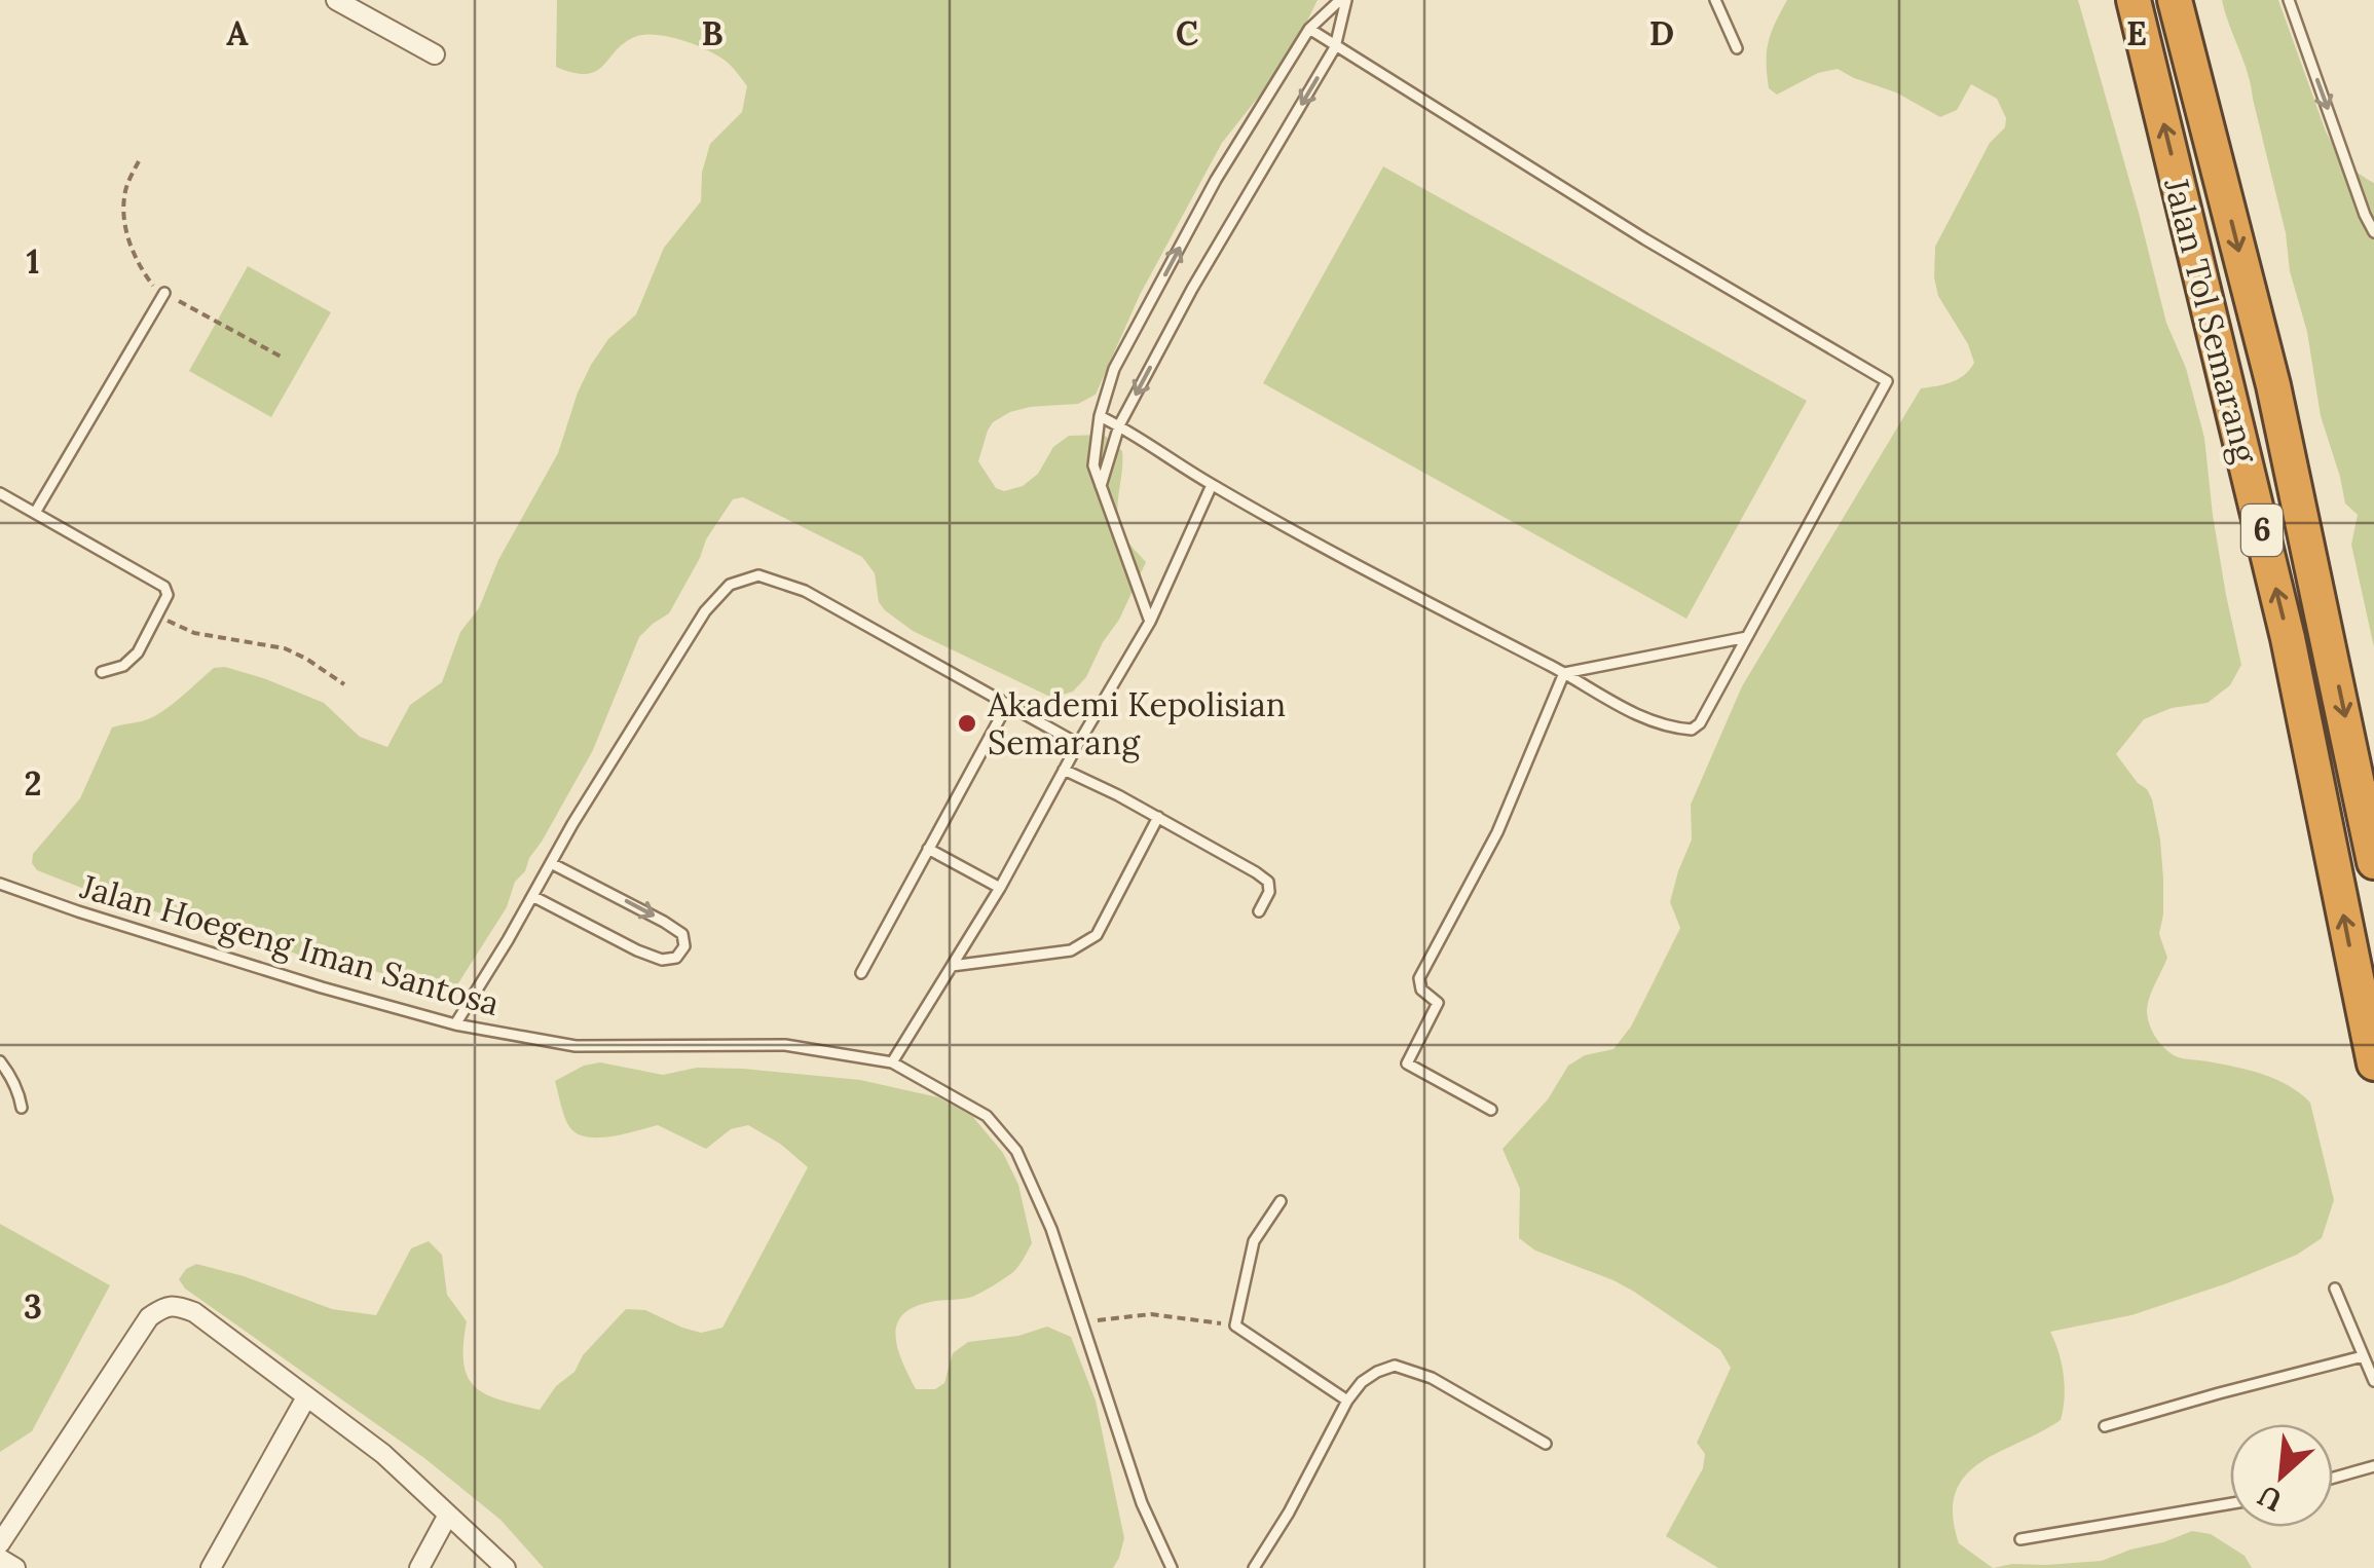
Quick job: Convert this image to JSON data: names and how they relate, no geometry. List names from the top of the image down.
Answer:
{
  "streets": {
    "highway": ["Jalan Tol Semarang", "6"],
    "lane": ["Jalan Hoegeng Iman Santosa"]
  },
  "places": ["Akademi Kepolisian Semarang"],
  "north": "bottom left",
  "grid": {
    "columns": [
      "A",
      "B",
      "C",
      "D",
      "E"
    ],
    "rows": ["1", "2", "3"]
  }
}
